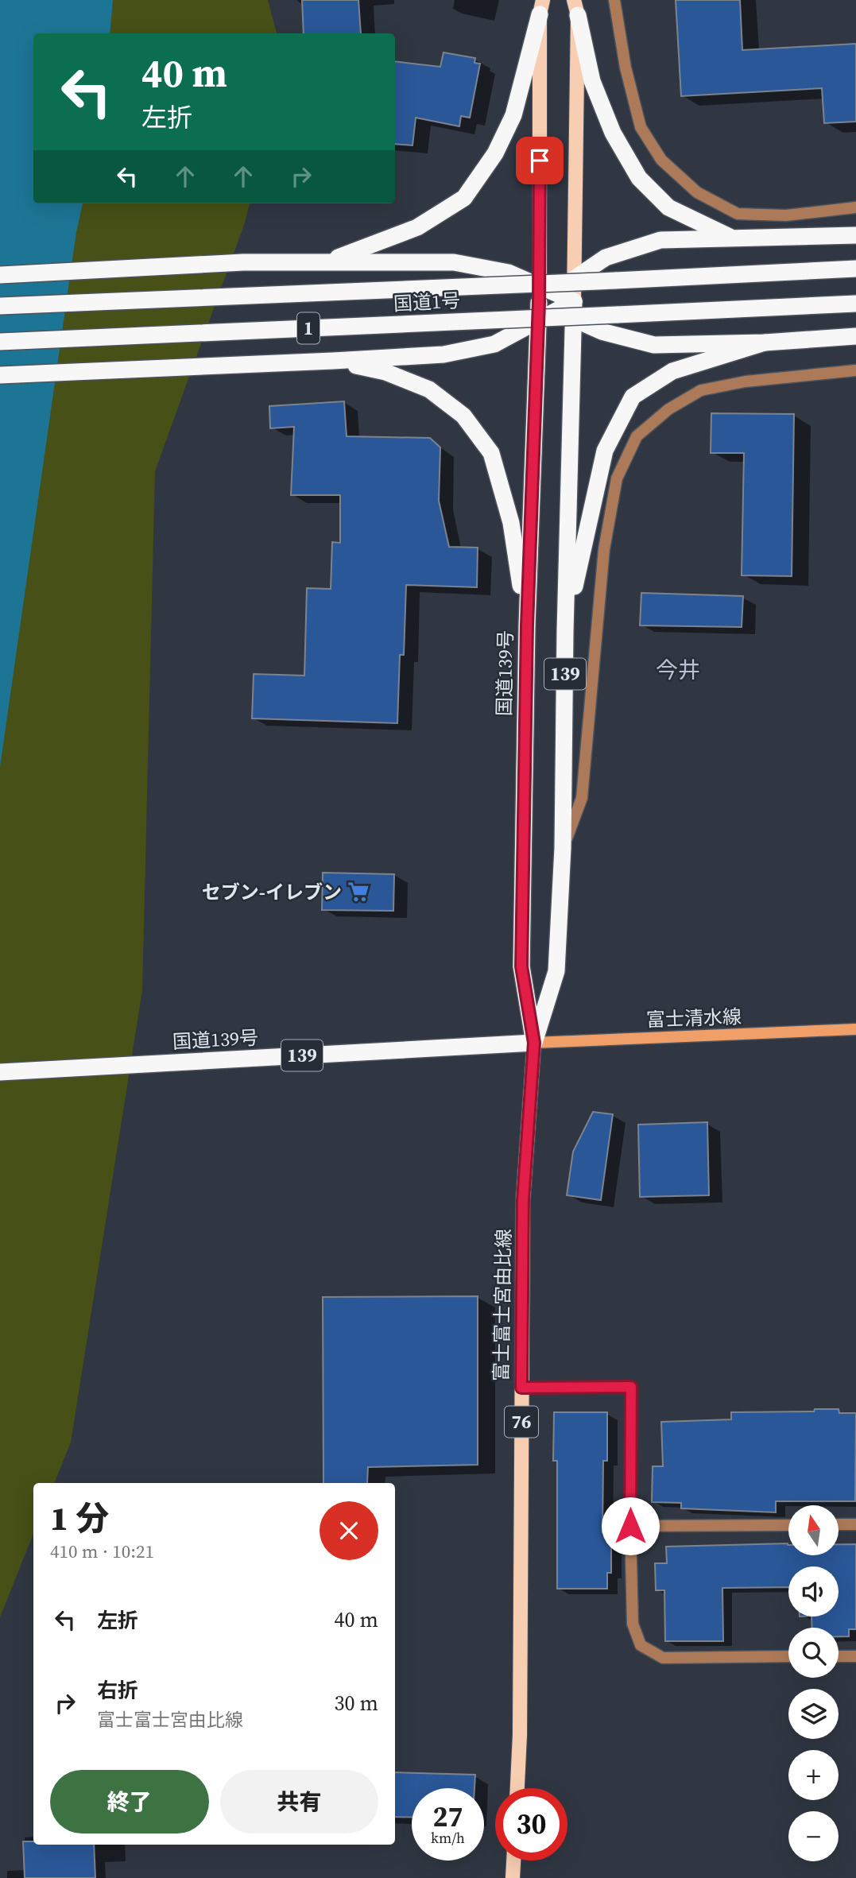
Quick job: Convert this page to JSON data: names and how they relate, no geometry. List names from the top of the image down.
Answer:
{
  "streets": {
    "highway": [
      "国道1号",
      "1",
      "国道139号",
      "139"
    ],
    "main road": ["富士清水線", "富士富士宮由比線", "76"]
  },
  "crossings": [
    ["1", "国道139号"],
    ["1", "139"],
    ["国道139号", "139"],
    ["国道139号", "富士清水線"],
    ["国道139号", "富士富士宮由比線"],
    ["139", "富士清水線"],
    ["139", "富士富士宮由比線"],
    ["富士清水線", "富士富士宮由比線"]
  ],
  "districts": ["今井"],
  "places": {
    "supermarket": ["セブン-イレブン"]
  },
  "north": "top",
  "page": {
    "turn": ["40 m", "左折"],
    "heading": ["1 分", "410 m · 10:21"],
    "map_buttons": ["+", "−"],
    "list": [
      {
        "name": "左折",
        "value": "40 m"
      },
      {
        "name": "右折",
        "note": "富士富士宮由比線",
        "value": "30 m"
      }
    ],
    "buttons": ["終了", "共有"],
    "speed": "27 km/h",
    "limit": "30"
  }
}
